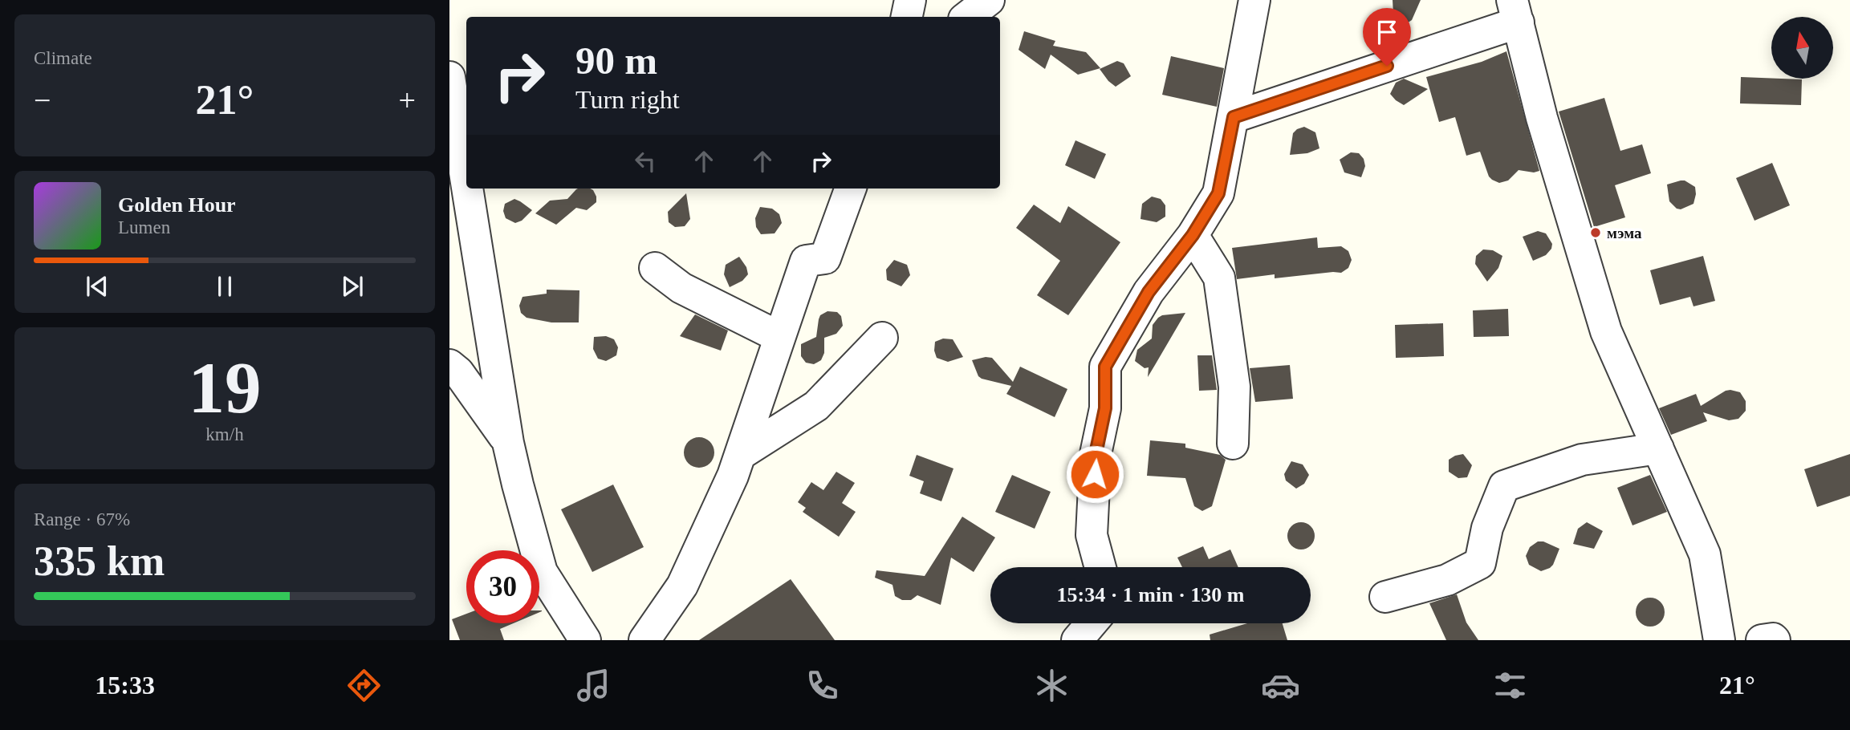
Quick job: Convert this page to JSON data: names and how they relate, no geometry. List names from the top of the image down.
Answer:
{
  "places": ["мэма"],
  "north": "top",
  "page": {
    "tile": [
      "Climate",
      ["19", "km/h"],
      ["Range · 67%", "335 km"]
    ],
    "turn": ["90 m", "Turn right"],
    "heat": ["−", "21°", "+"],
    "song": ["Golden Hour", "Lumen"],
    "limit": "30",
    "trip": "15:34 · 1 min · 130 m",
    "tabs": ["15:33", "21°"]
  }
}
